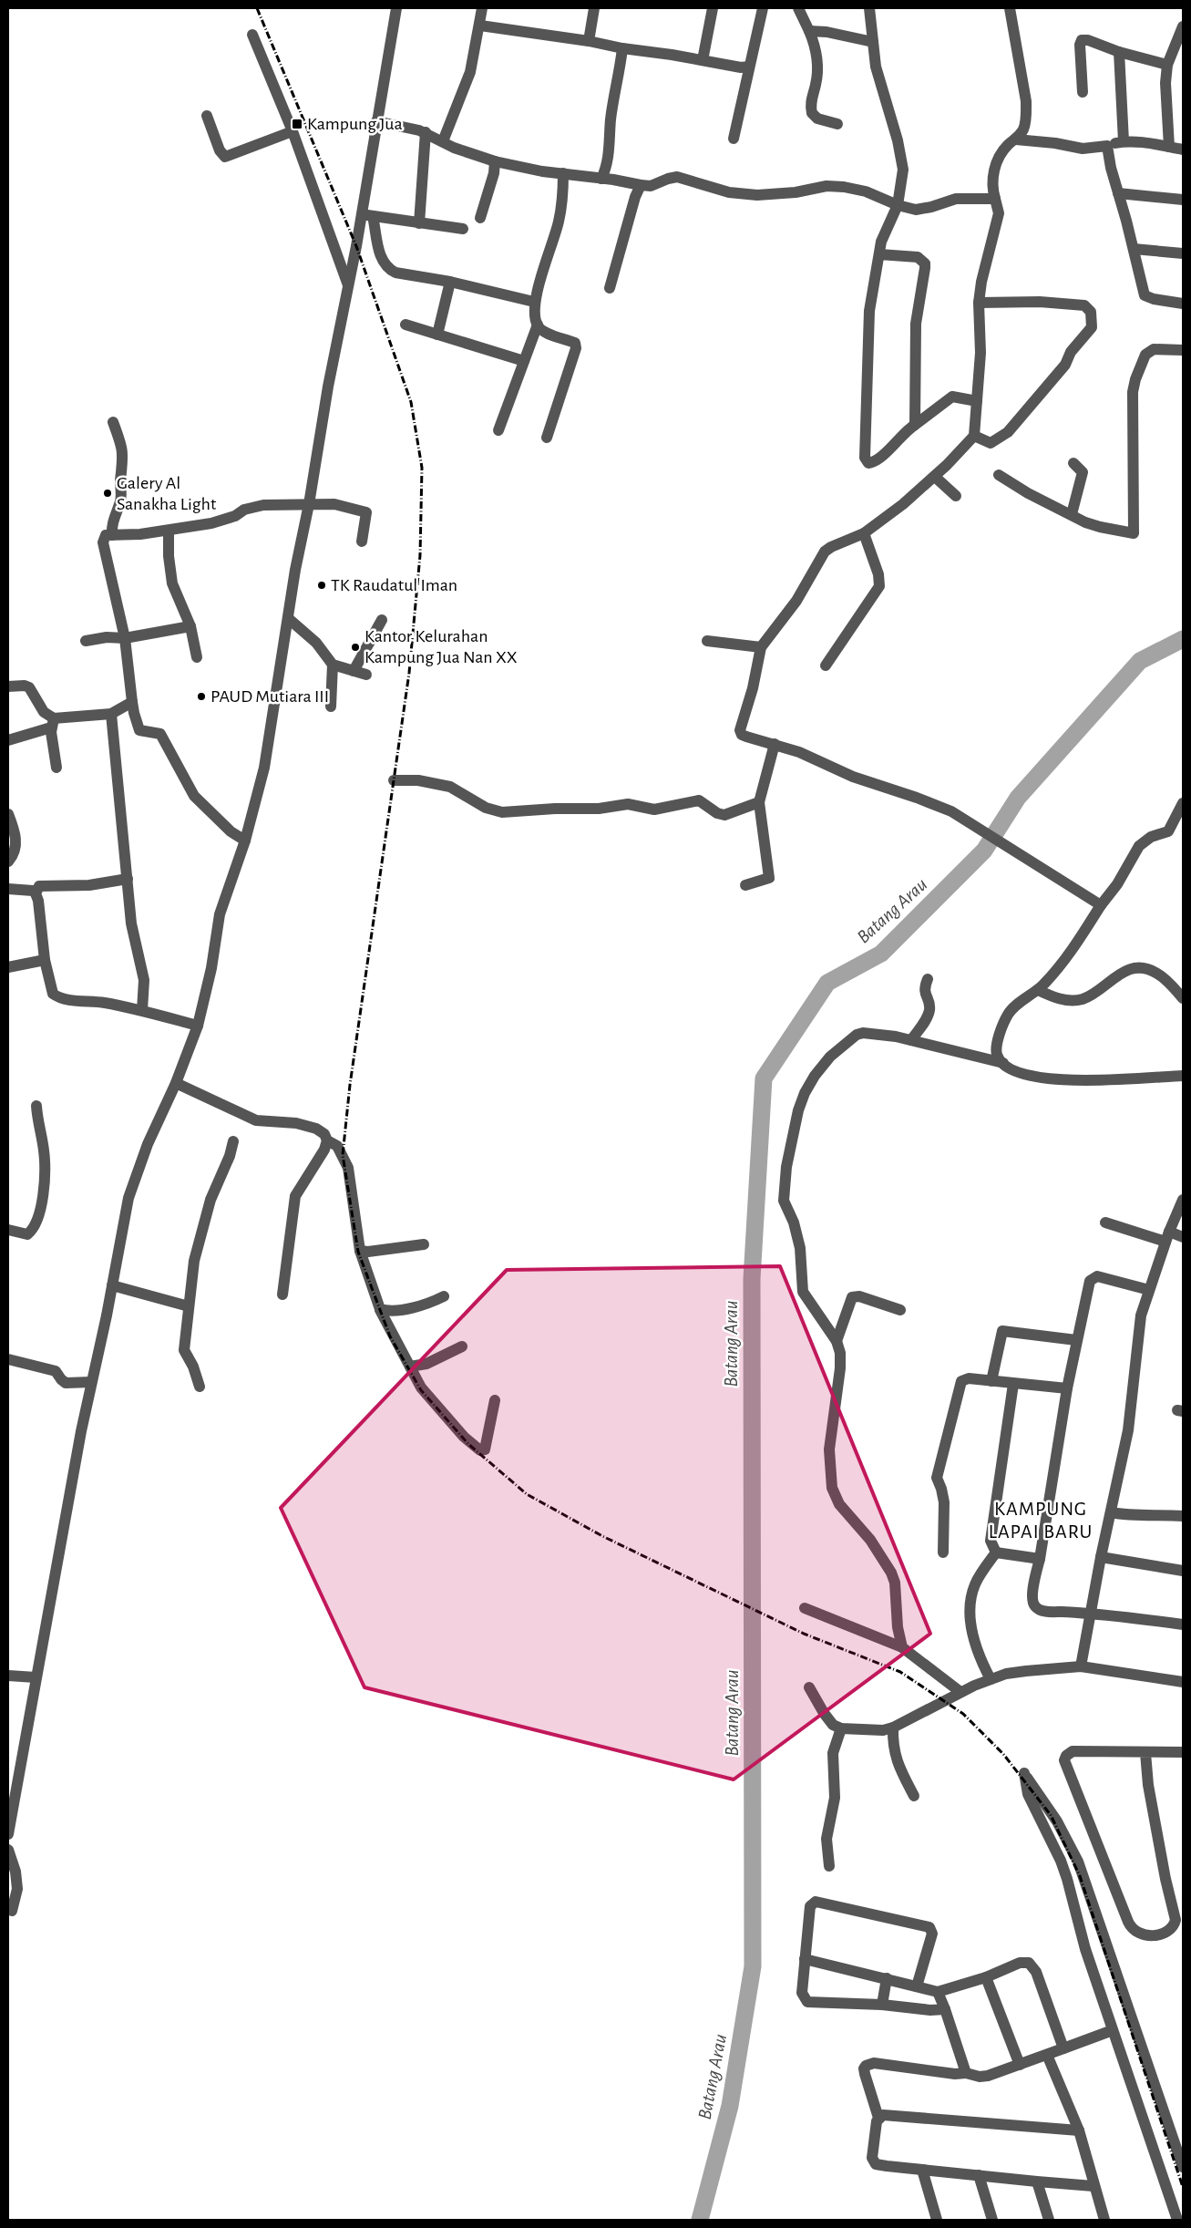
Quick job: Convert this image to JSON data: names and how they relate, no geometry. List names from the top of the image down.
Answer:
{
  "districts": ["KAMPUNG LAPAI BARU"],
  "water": ["Batang Arau"],
  "places": {
    "transit": ["Kampung Jua"],
    "other": [
      "Galery Al Sanakha Light",
      "TK Raudatul Iman",
      "Kantor Kelurahan Kampung Jua Nan XX",
      "PAUD Mutiara III"
    ]
  }
}
